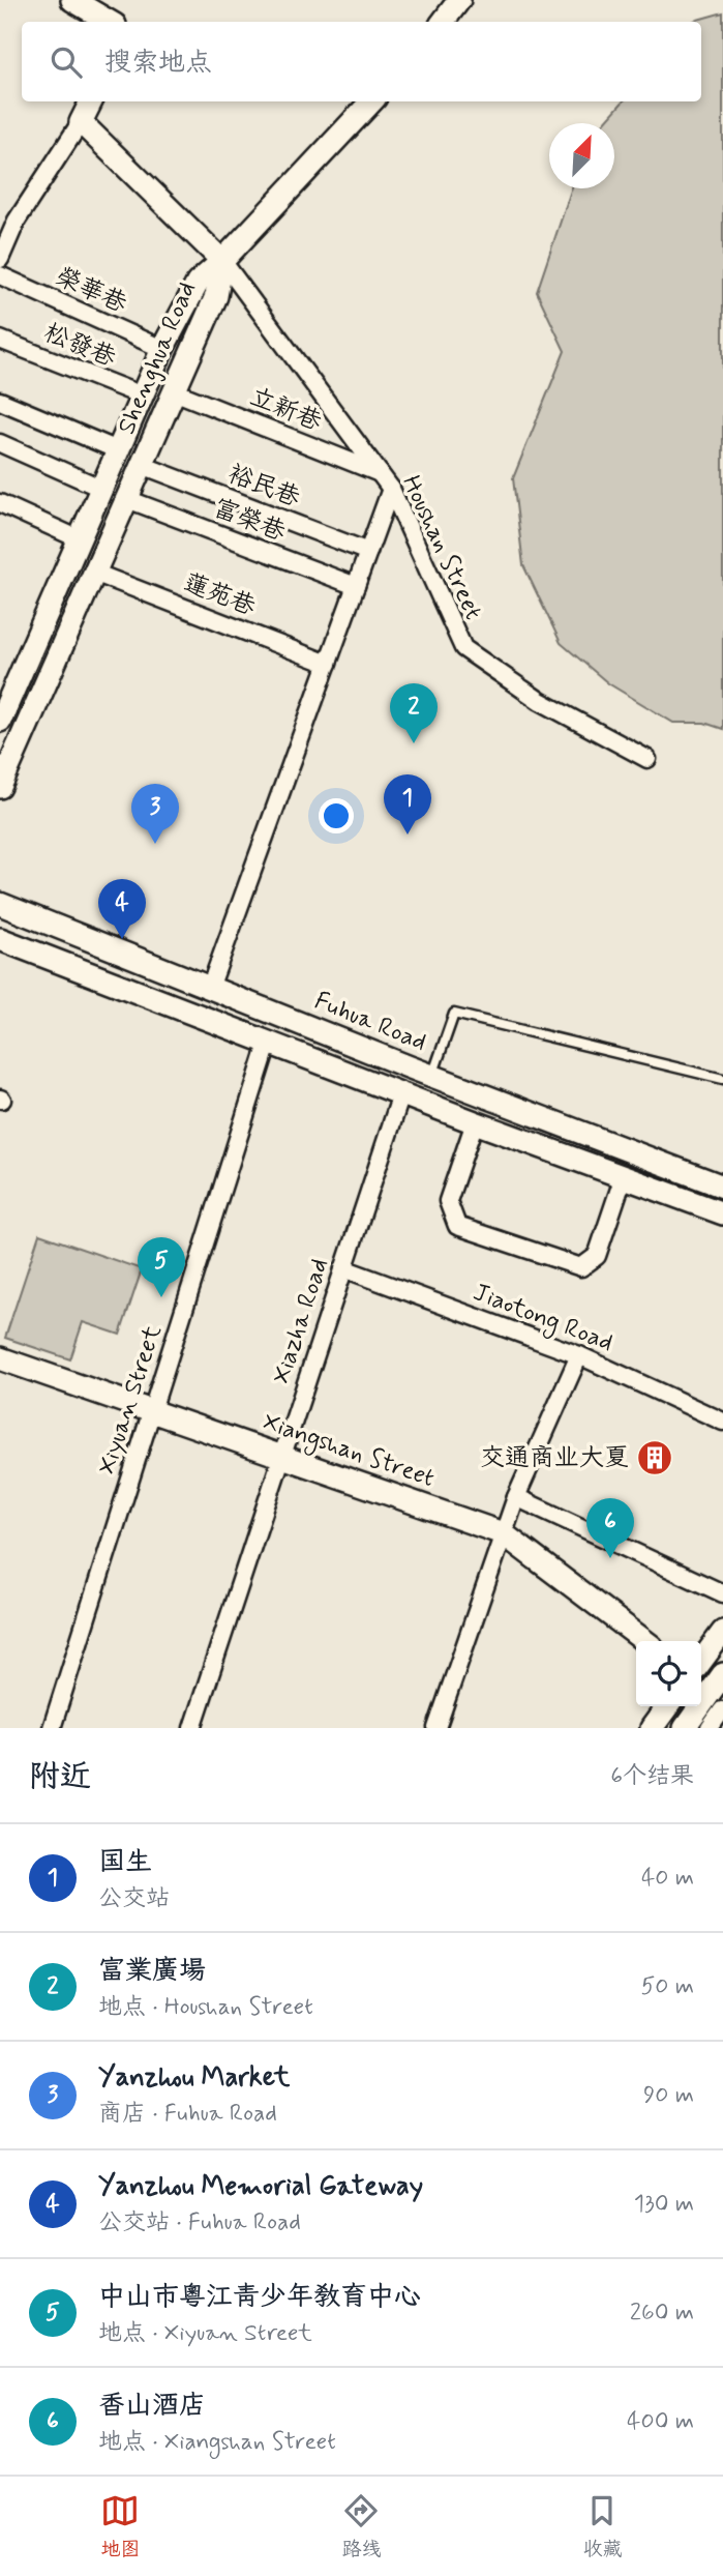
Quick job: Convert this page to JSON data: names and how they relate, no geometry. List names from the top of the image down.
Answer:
{
  "streets": {
    "main road": ["Shenghua Road", "Fuhua Road", "Xiangshan Street"],
    "street": [
      "榮華巷",
      "松發巷",
      "立新巷",
      "裕民巷",
      "富榮巷",
      "Houshan Street",
      "蓮苑巷",
      "Jiaotong Road",
      "Xiazha Road",
      "Xiyuan Street"
    ]
  },
  "crossings": [
    ["榮華巷", "Shenghua Road"],
    ["松發巷", "Shenghua Road"],
    ["Shenghua Road", "立新巷"],
    ["Shenghua Road", "裕民巷"],
    ["Shenghua Road", "富榮巷"],
    ["Shenghua Road", "Houshan Street"],
    ["Shenghua Road", "蓮苑巷"],
    ["立新巷", "Houshan Street"],
    ["Jiaotong Road", "Xiazha Road"],
    ["Xiazha Road", "Xiangshan Street"],
    ["Xiyuan Street", "Xiangshan Street"]
  ],
  "places": {
    "building": ["交通商业大夏"]
  },
  "north": "top right",
  "page": {
    "search": "搜索地点",
    "pins": [
      "2",
      "1",
      "3",
      "4",
      "5",
      "6"
    ],
    "heading": ["附近", "6个结果"],
    "list": [
      {
        "mark": "1",
        "name": "国生",
        "note": "公交站",
        "value": "40 m"
      },
      {
        "mark": "2",
        "name": "富業廣場",
        "note": "地点 · Houshan Street",
        "value": "50 m"
      },
      {
        "mark": "3",
        "name": "Yanzhou Market",
        "note": "商店 · Fuhua Road",
        "value": "90 m"
      },
      {
        "mark": "4",
        "name": "Yanzhou Memorial Gateway",
        "note": "公交站 · Fuhua Road",
        "value": "130 m"
      },
      {
        "mark": "5",
        "name": "中山市粤江青少年教育中心",
        "note": "地点 · Xiyuan Street",
        "value": "260 m"
      },
      {
        "mark": "6",
        "name": "香山酒店",
        "note": "地点 · Xiangshan Street",
        "value": "400 m"
      }
    ],
    "nav": ["地图", "路线", "收藏"]
  }
}
